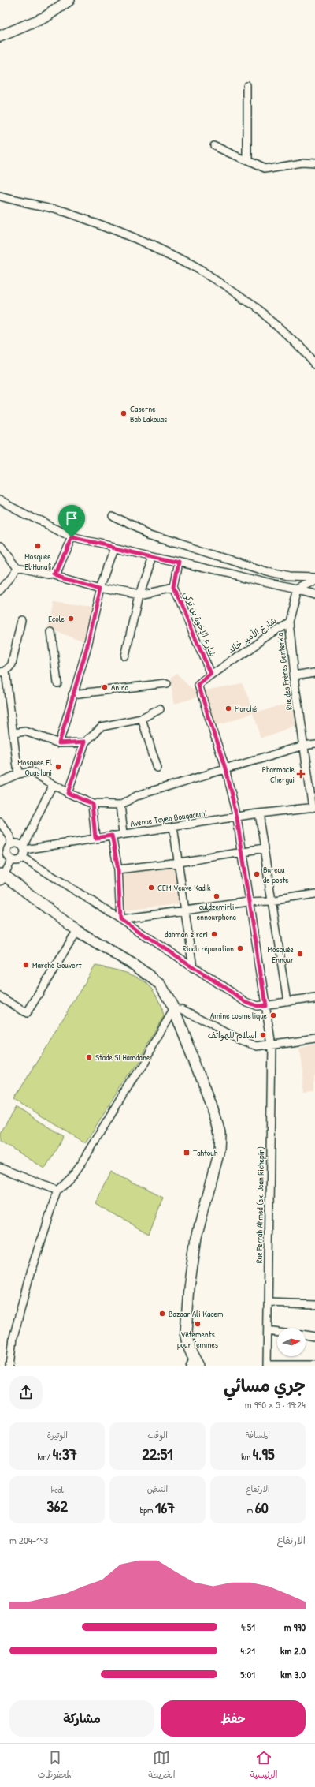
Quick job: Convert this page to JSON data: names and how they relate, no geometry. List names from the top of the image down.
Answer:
{
  "streets": {
    "street": [
      "شارع الإخوة بن تركي",
      "شارع الأمير خالد",
      "Rue des Frères Benterkia",
      "Avenue Tayeb Bougacemi",
      "Rue Ferrah Ahmed (ex. Jean Richepin)"
    ]
  },
  "crossings": [
    ["شارع الإخوة بن تركي", "شارع الأمير خالد"],
    ["شارع الأمير خالد", "Rue des Frères Benterkia"],
    ["شارع الأمير خالد", "Rue Ferrah Ahmed (ex. Jean Richepin)"],
    ["Rue des Frères Benterkia", "Avenue Tayeb Bougacemi"],
    ["Avenue Tayeb Bougacemi", "Rue Ferrah Ahmed (ex. Jean Richepin)"]
  ],
  "places": {
    "other": [
      "Caserne Bab Lakouas",
      "Mosquée El Hanafi",
      "Ecole",
      "Anina",
      "Marché",
      "Mosquée El Ouastani",
      "Bureau de poste",
      "CEM Veuve Kadik",
      "ouldzemirli ennourphone",
      "dahman zirari",
      "Riadh réparation",
      "Mosquée Ennour",
      "Marché Couvert",
      "Amine cosmetique",
      "اسلام للهواتف",
      "Stade Si Hamdane",
      "Bazaar Ali Kacem",
      "Vêtements pour femmes"
    ],
    "health": ["Pharmacie Chergui"],
    "transit": ["Tahtouh"]
  },
  "north": "right",
  "page": {
    "heading": ["جري مسائي", "19:24 · 5 × 990 m"],
    "stats": [
      ["المسافة", "4.95 km"],
      ["الوقت", "22:51"],
      ["الوتيرة", "4:37 /km"],
      ["الارتفاع", "60 m"],
      ["النبض", "167 bpm"],
      ["kcal", "362"]
    ],
    "chart": ["الارتفاع", "193–204 m"],
    "list": [
      {
        "name": "990 m",
        "note": "4:51"
      },
      {
        "name": "2.0 km",
        "note": "4:21"
      },
      {
        "name": "3.0 km",
        "note": "5:01"
      }
    ],
    "buttons": ["حفظ", "مشاركة"],
    "tabs": ["الرئيسية", "الخريطة", "المحفوظات"]
  }
}
